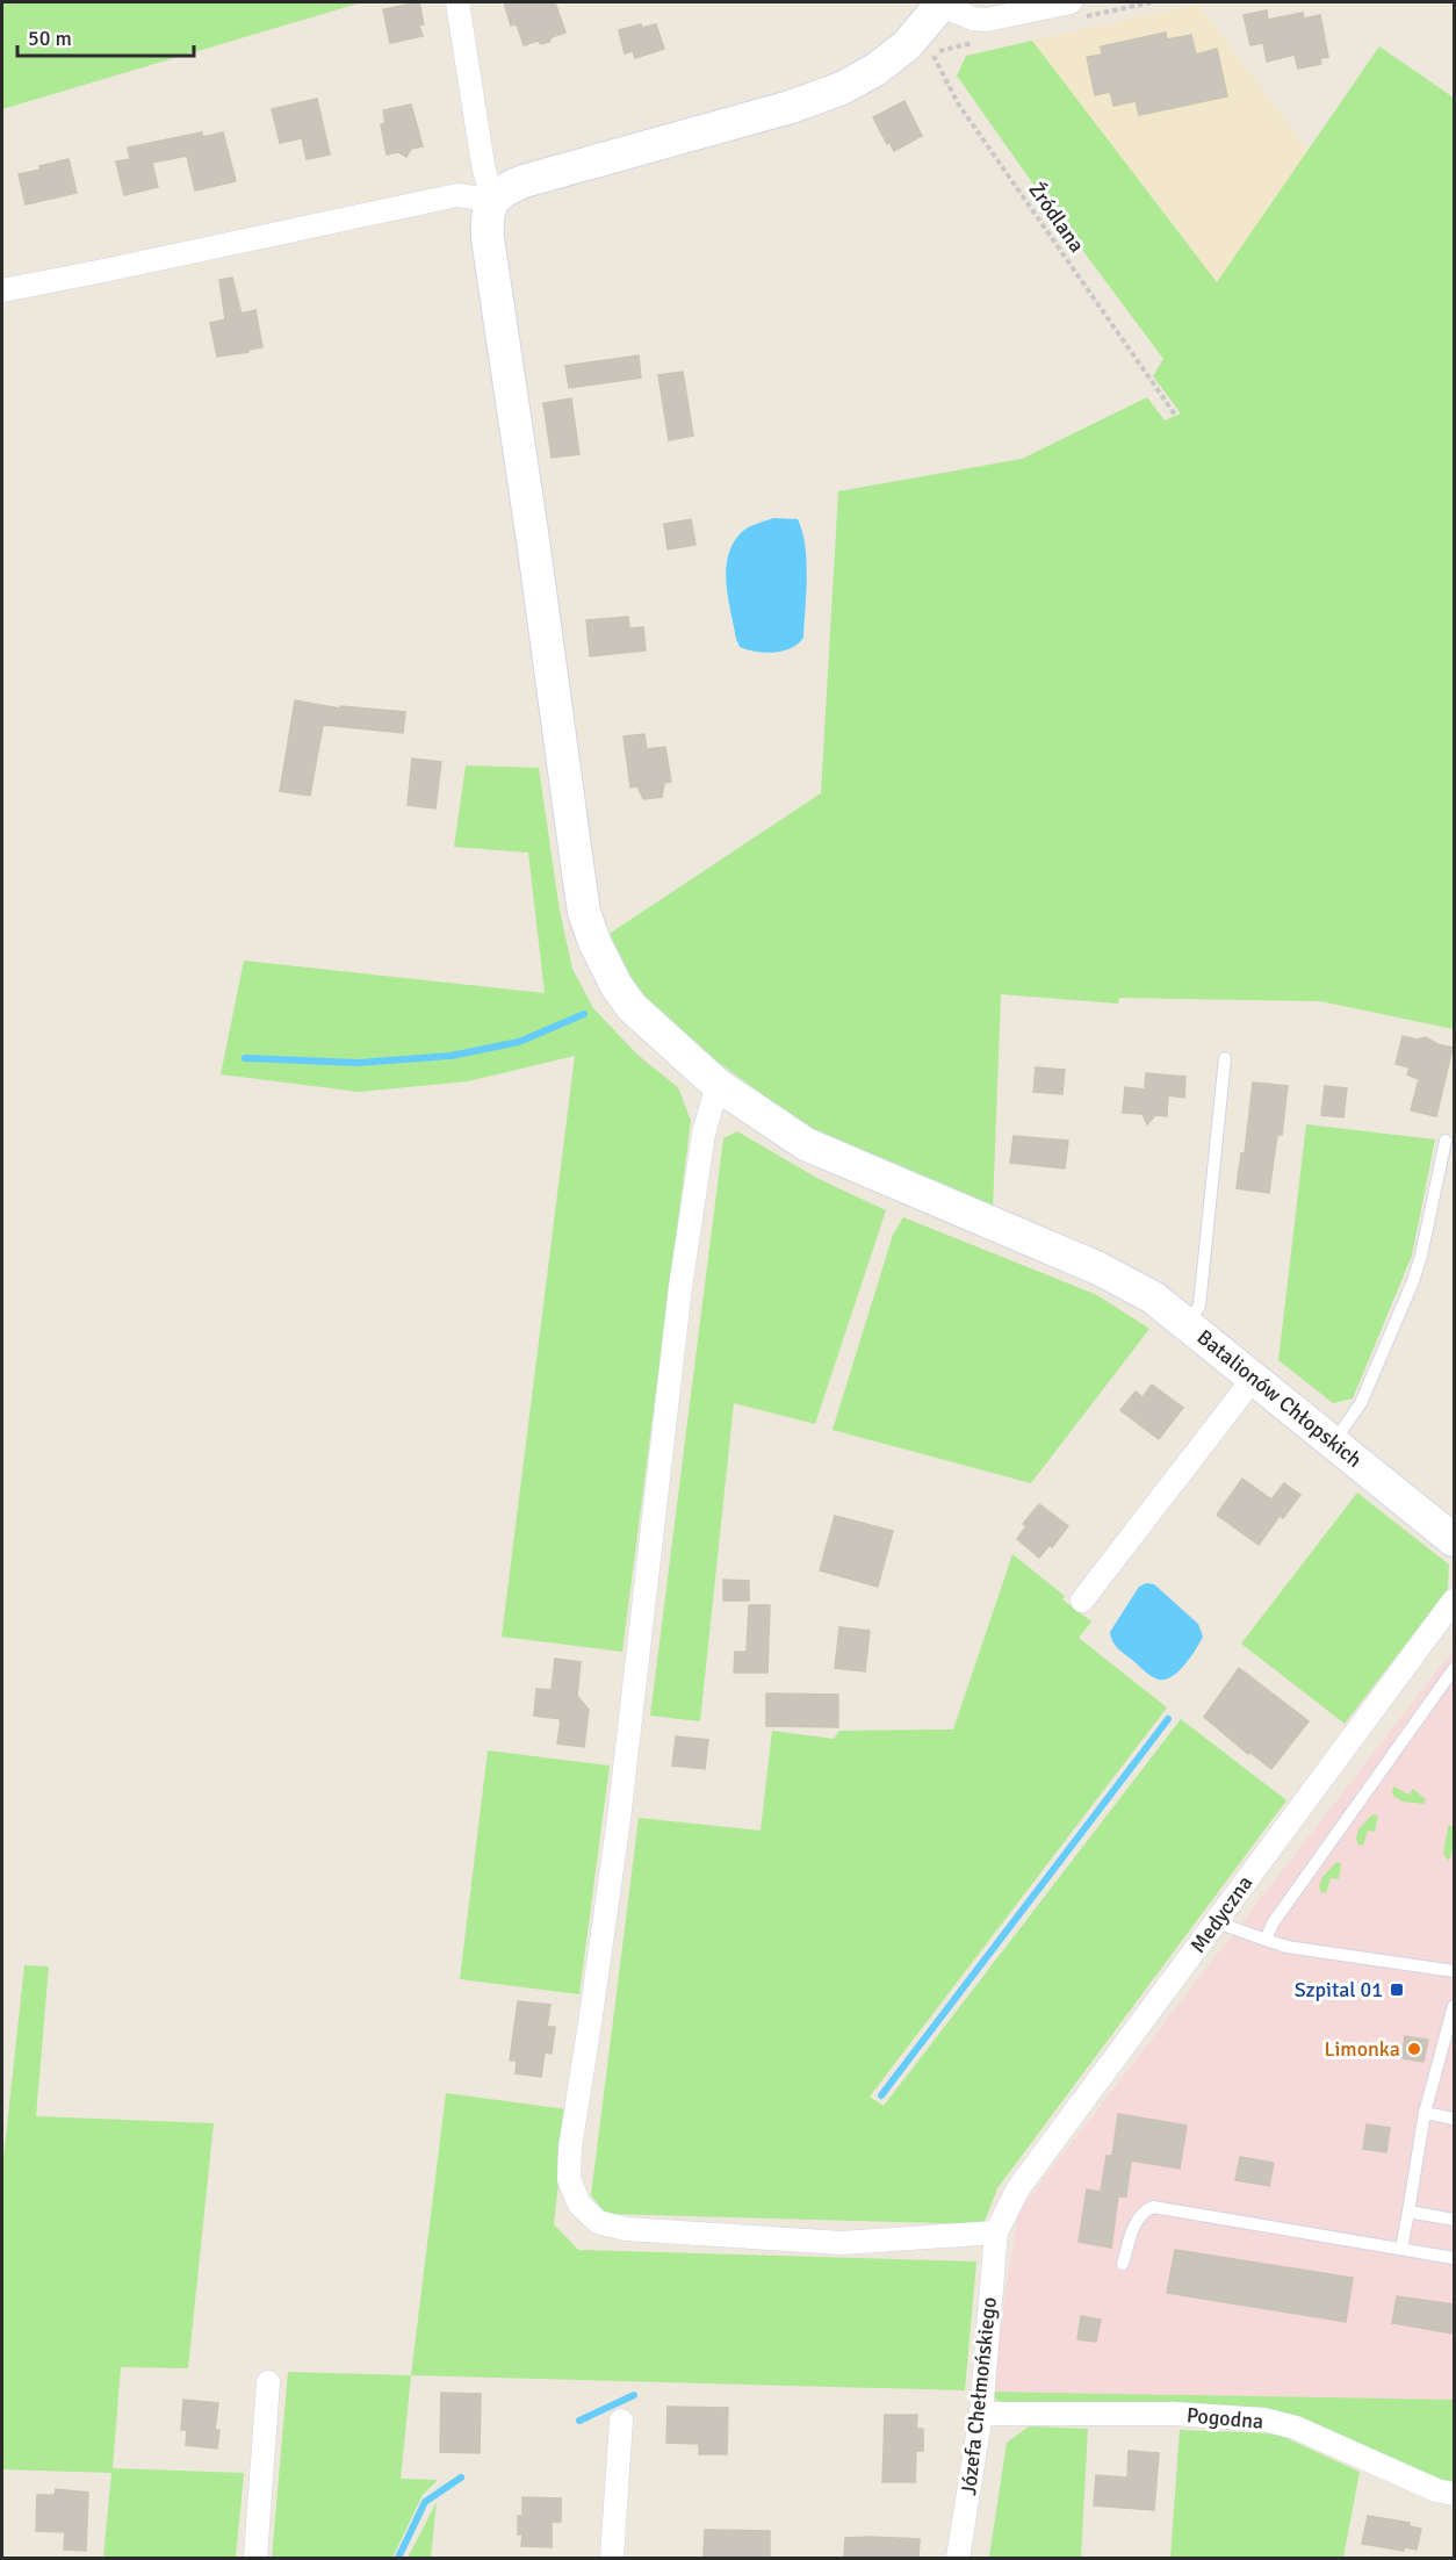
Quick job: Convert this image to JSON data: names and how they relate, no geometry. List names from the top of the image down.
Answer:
{
  "streets": {
    "street": [
      "Batalionów Chłopskich",
      "Medyczna",
      "Józefa Chełmońskiego",
      "Pogodna"
    ],
    "path": ["Źródlana"]
  },
  "crossings": [
    ["Medyczna", "Józefa Chełmońskiego"],
    ["Józefa Chełmońskiego", "Pogodna"]
  ],
  "places": {
    "transit": ["Szpital 01"],
    "other": ["Limonka"]
  },
  "scale_bar": "50 m"
}
